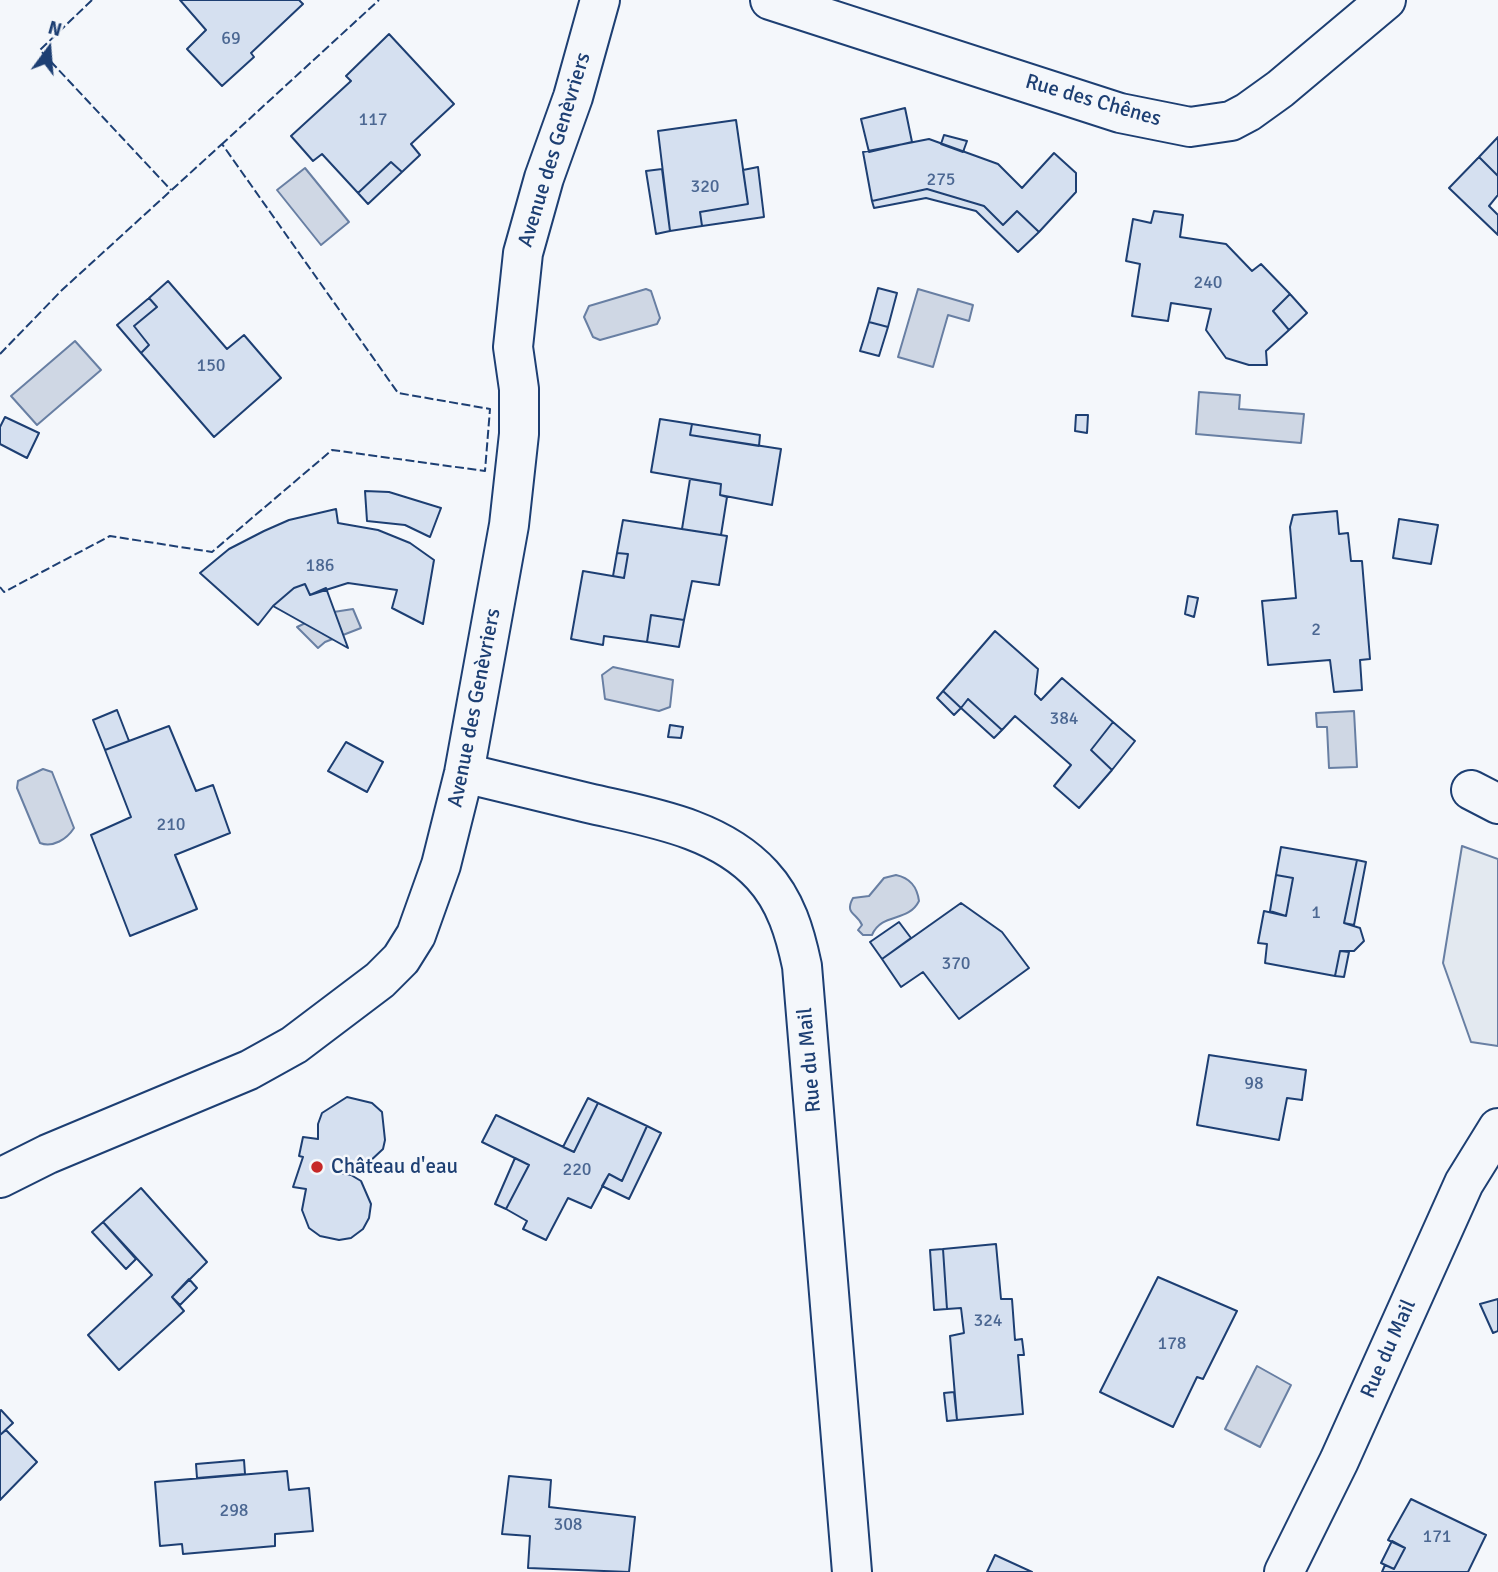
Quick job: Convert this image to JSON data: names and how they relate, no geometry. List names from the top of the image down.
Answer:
{
  "streets": {
    "street": ["Rue des Chênes", "Avenue des Genèvriers", "Rue du Mail"]
  },
  "crossings": [
    ["Avenue des Genèvriers", "Rue du Mail"]
  ],
  "places": ["Château d'eau"],
  "house_numbers": [
    "69",
    "117",
    "275",
    "320",
    "240",
    "150",
    "186",
    "2",
    "384",
    "210",
    "1",
    "370",
    "98",
    "220",
    "324",
    "178",
    "298",
    "308",
    "171"
  ],
  "north": "top"
}
